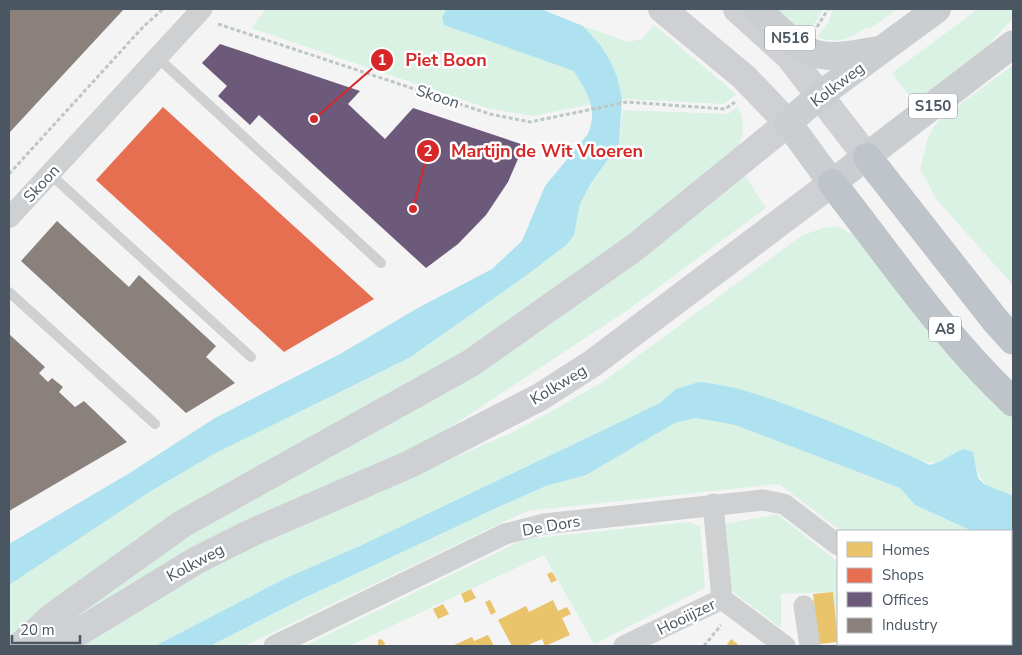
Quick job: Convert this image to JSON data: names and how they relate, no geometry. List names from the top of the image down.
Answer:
{
  "streets": {
    "highway": ["A8"],
    "main road": ["N516", "Kolkweg", "S150"],
    "street": ["Skoon", "De Dors", "Hooiijzer"]
  },
  "crossings": [
    ["N516", "Kolkweg"],
    ["Kolkweg", "A8"],
    ["De Dors", "Hooiijzer"]
  ],
  "places": ["Piet Boon", "Martijn de Wit Vloeren"],
  "legend": [
    "Homes",
    "Shops",
    "Offices",
    "Industry"
  ],
  "scale_bar": "20 m"
}
